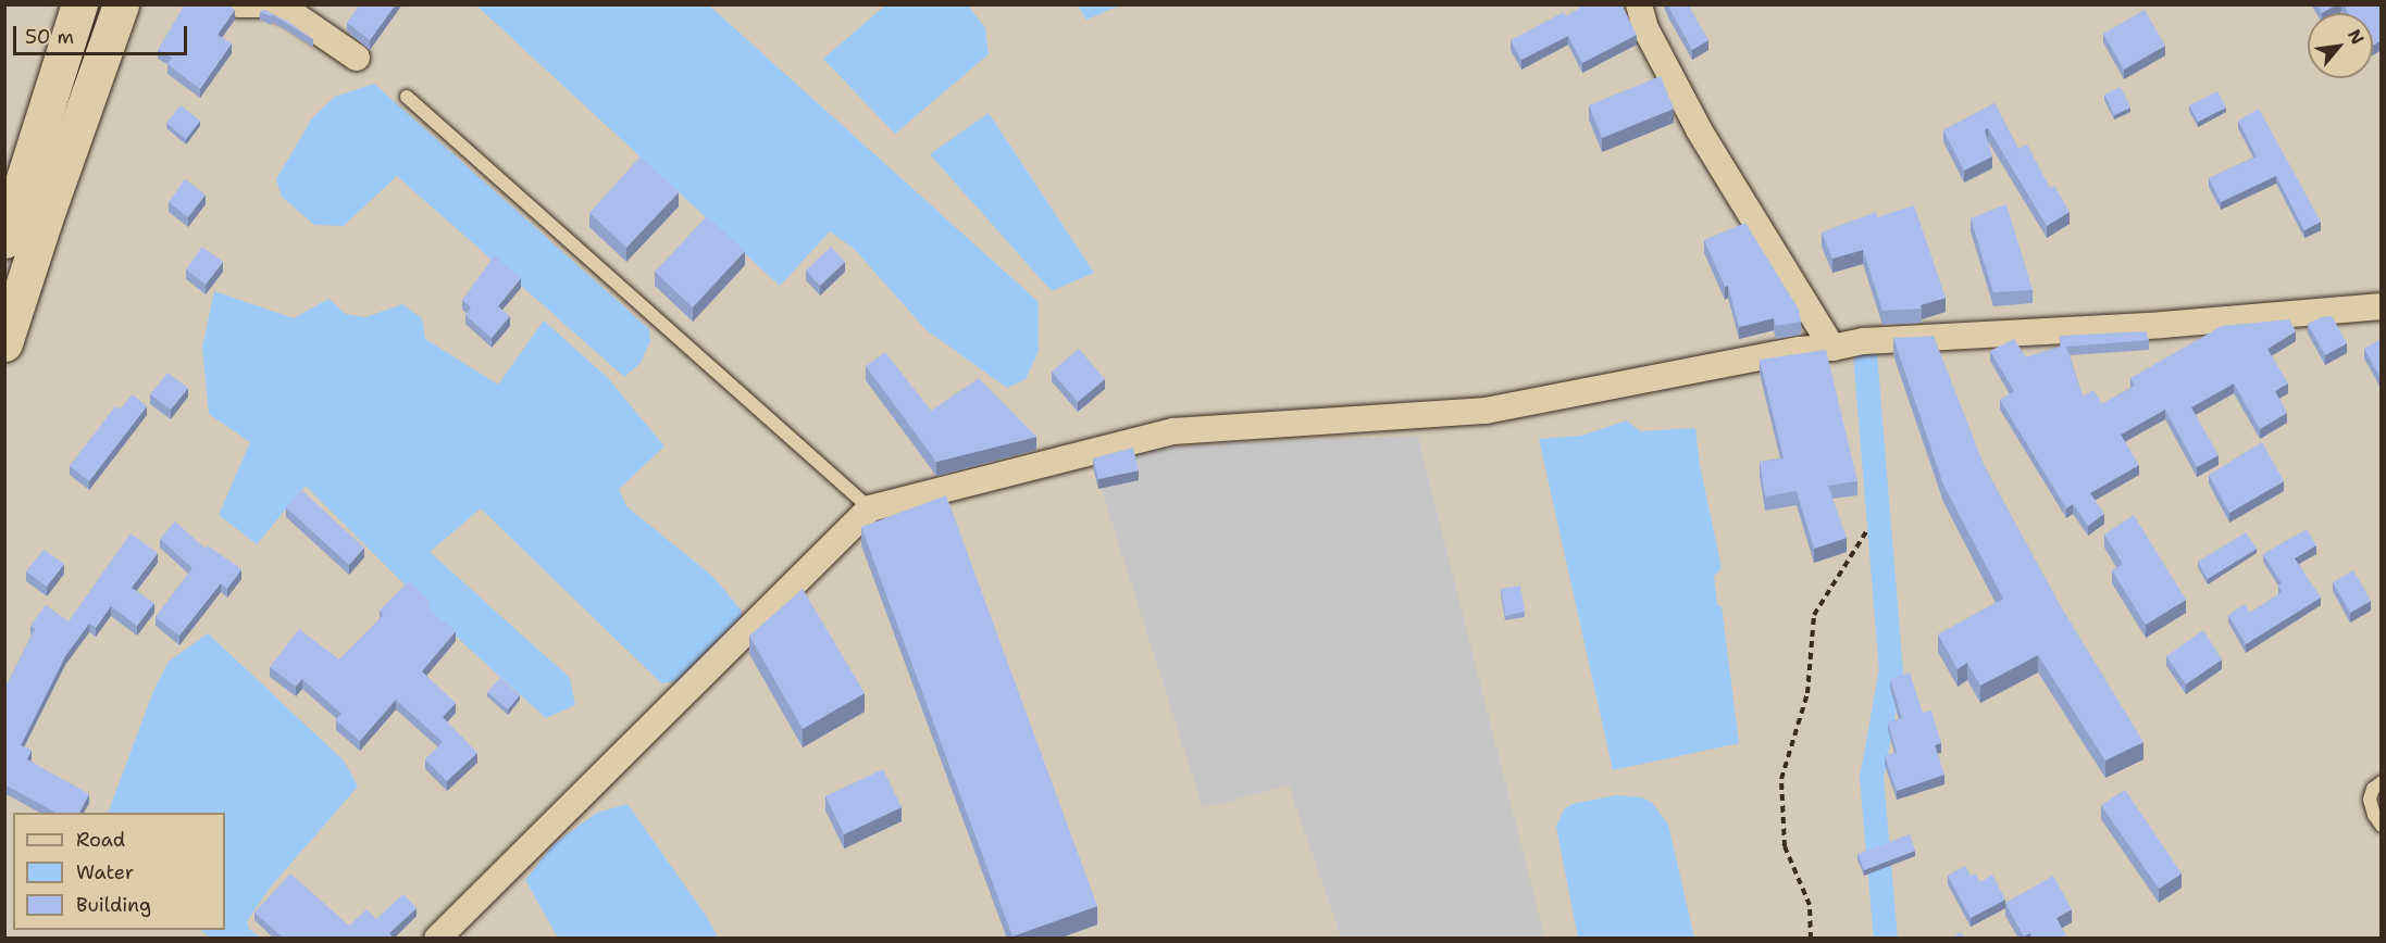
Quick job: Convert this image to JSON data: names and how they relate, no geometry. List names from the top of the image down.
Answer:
{
  "legend": ["Road", "Water", "Building"],
  "scale_bar": "50 m",
  "north": "top right"
}
